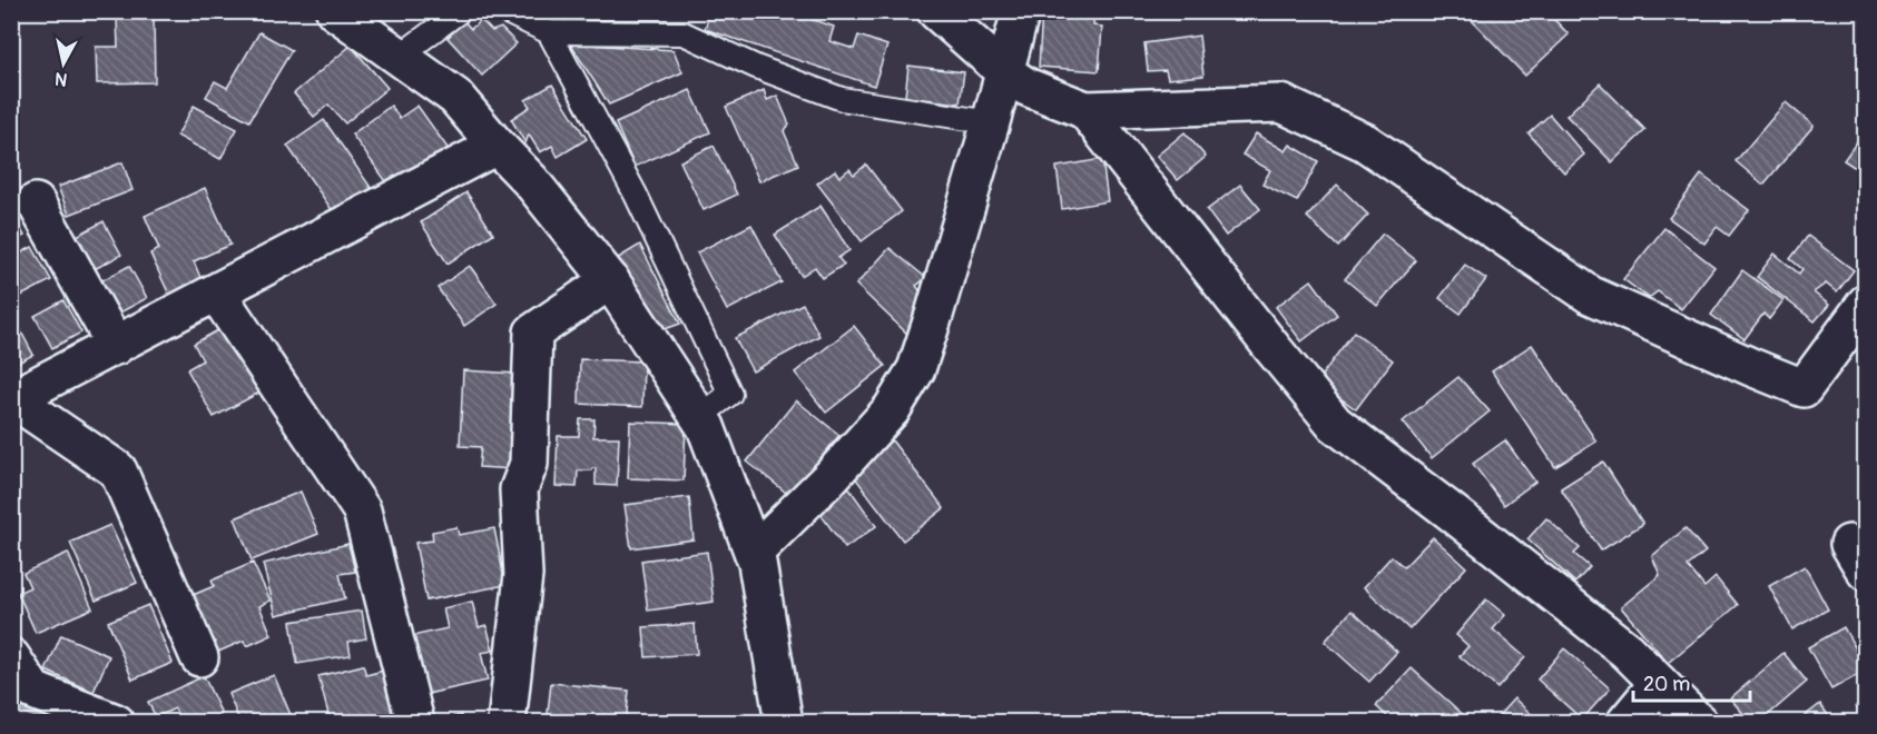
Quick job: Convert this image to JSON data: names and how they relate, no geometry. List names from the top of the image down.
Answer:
{
  "scale_bar": "20 m",
  "north": "bottom"
}
